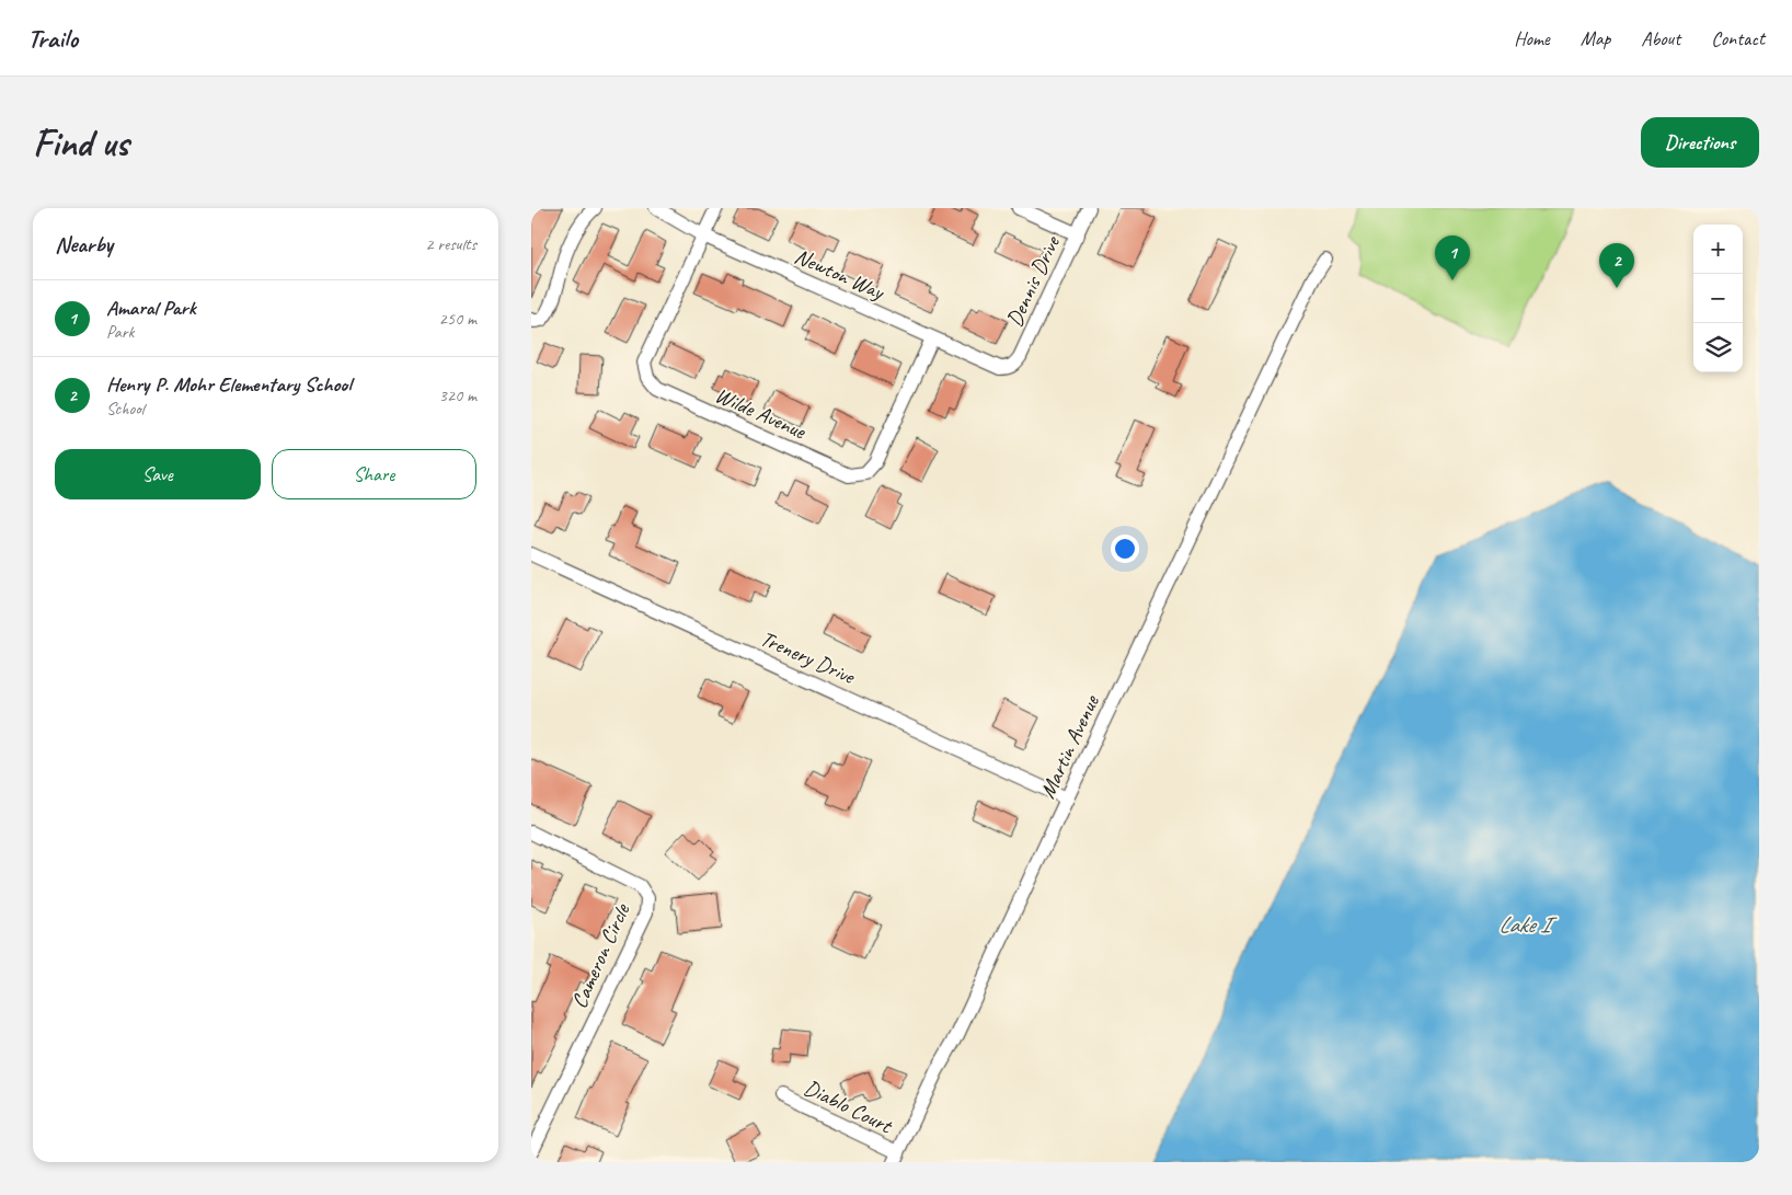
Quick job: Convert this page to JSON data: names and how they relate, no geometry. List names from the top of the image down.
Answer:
{
  "streets": {
    "street": [
      "Newton Way",
      "Dennis Drive",
      "Wilde Avenue",
      "Trenery Drive",
      "Martin Avenue",
      "Cameron Circle",
      "Diablo Court"
    ]
  },
  "crossings": [
    ["Newton Way", "Dennis Drive"],
    ["Newton Way", "Wilde Avenue"],
    ["Trenery Drive", "Martin Avenue"],
    ["Martin Avenue", "Diablo Court"]
  ],
  "water": ["Lake I"],
  "page": {
    "header": "Trailo",
    "nav": [
      "Home",
      "Map",
      "About",
      "Contact"
    ],
    "buttons": [
      "Directions",
      ["Save", "Share"]
    ],
    "title": "Find us",
    "heading": ["Nearby", "2 results"],
    "map_buttons": ["+", "−"],
    "pins": ["1", "2"],
    "list": [
      {
        "mark": "1",
        "name": "Amaral Park",
        "note": "Park",
        "value": "250 m"
      },
      {
        "mark": "2",
        "name": "Henry P. Mohr Elementary School",
        "note": "School",
        "value": "320 m"
      }
    ]
  }
}
